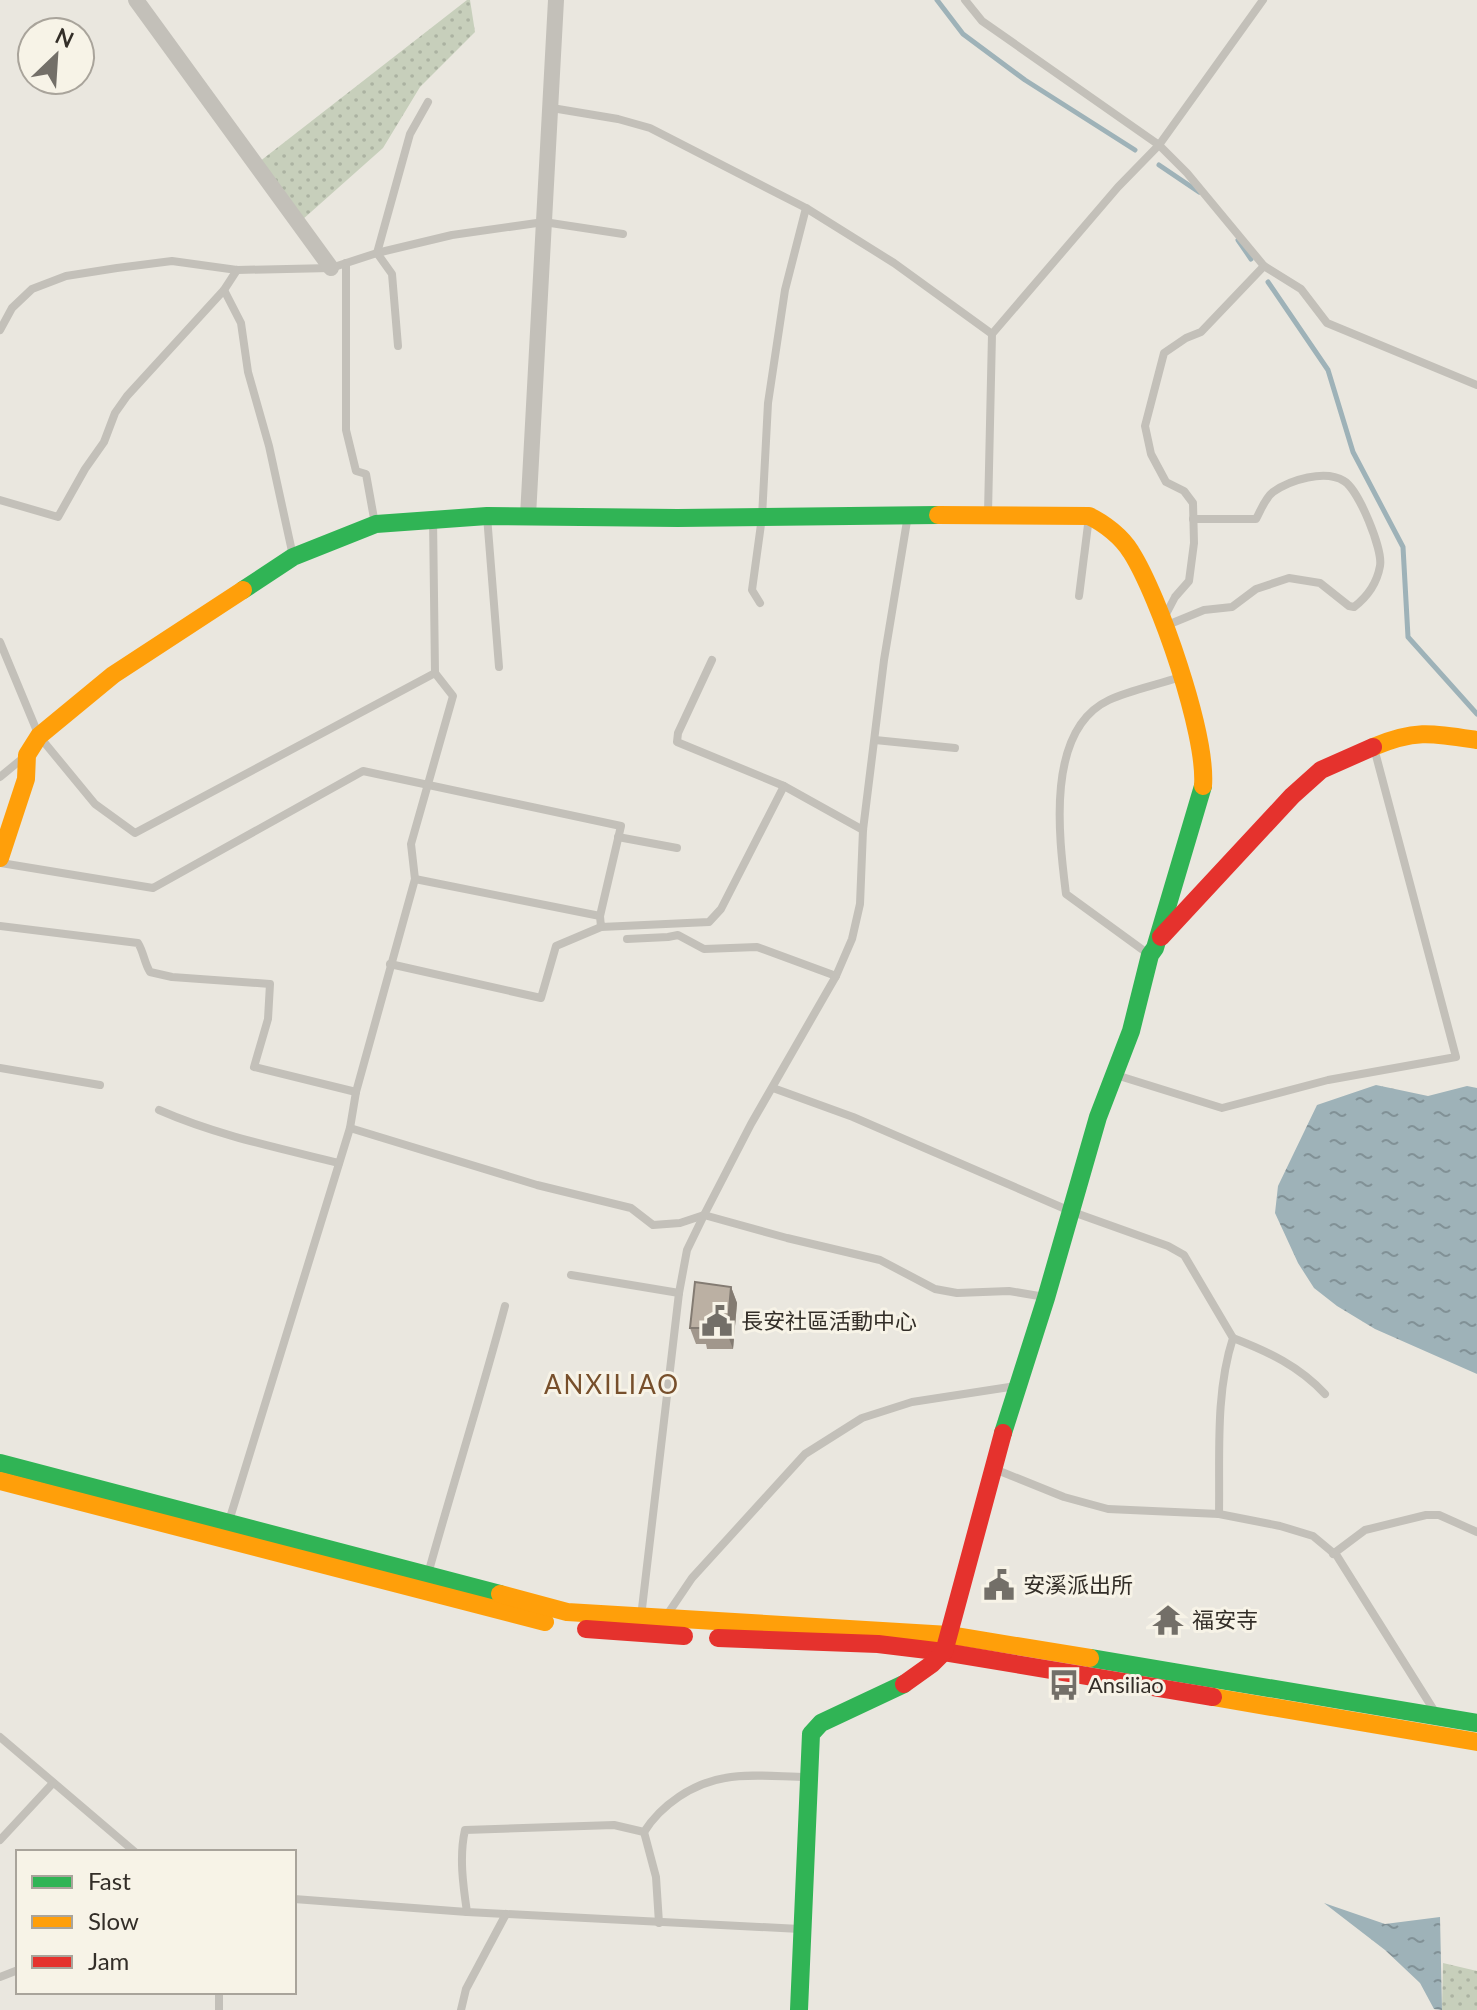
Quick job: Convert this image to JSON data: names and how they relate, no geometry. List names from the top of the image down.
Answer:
{
  "districts": ["ANXILIAO"],
  "places": {
    "public building": ["長安社區活動中心", "安溪派出所"],
    "temple": ["福安寺"],
    "bus stop": ["Ansiliao"]
  },
  "legend": ["Fast", "Slow", "Jam"],
  "north": "top right"
}
